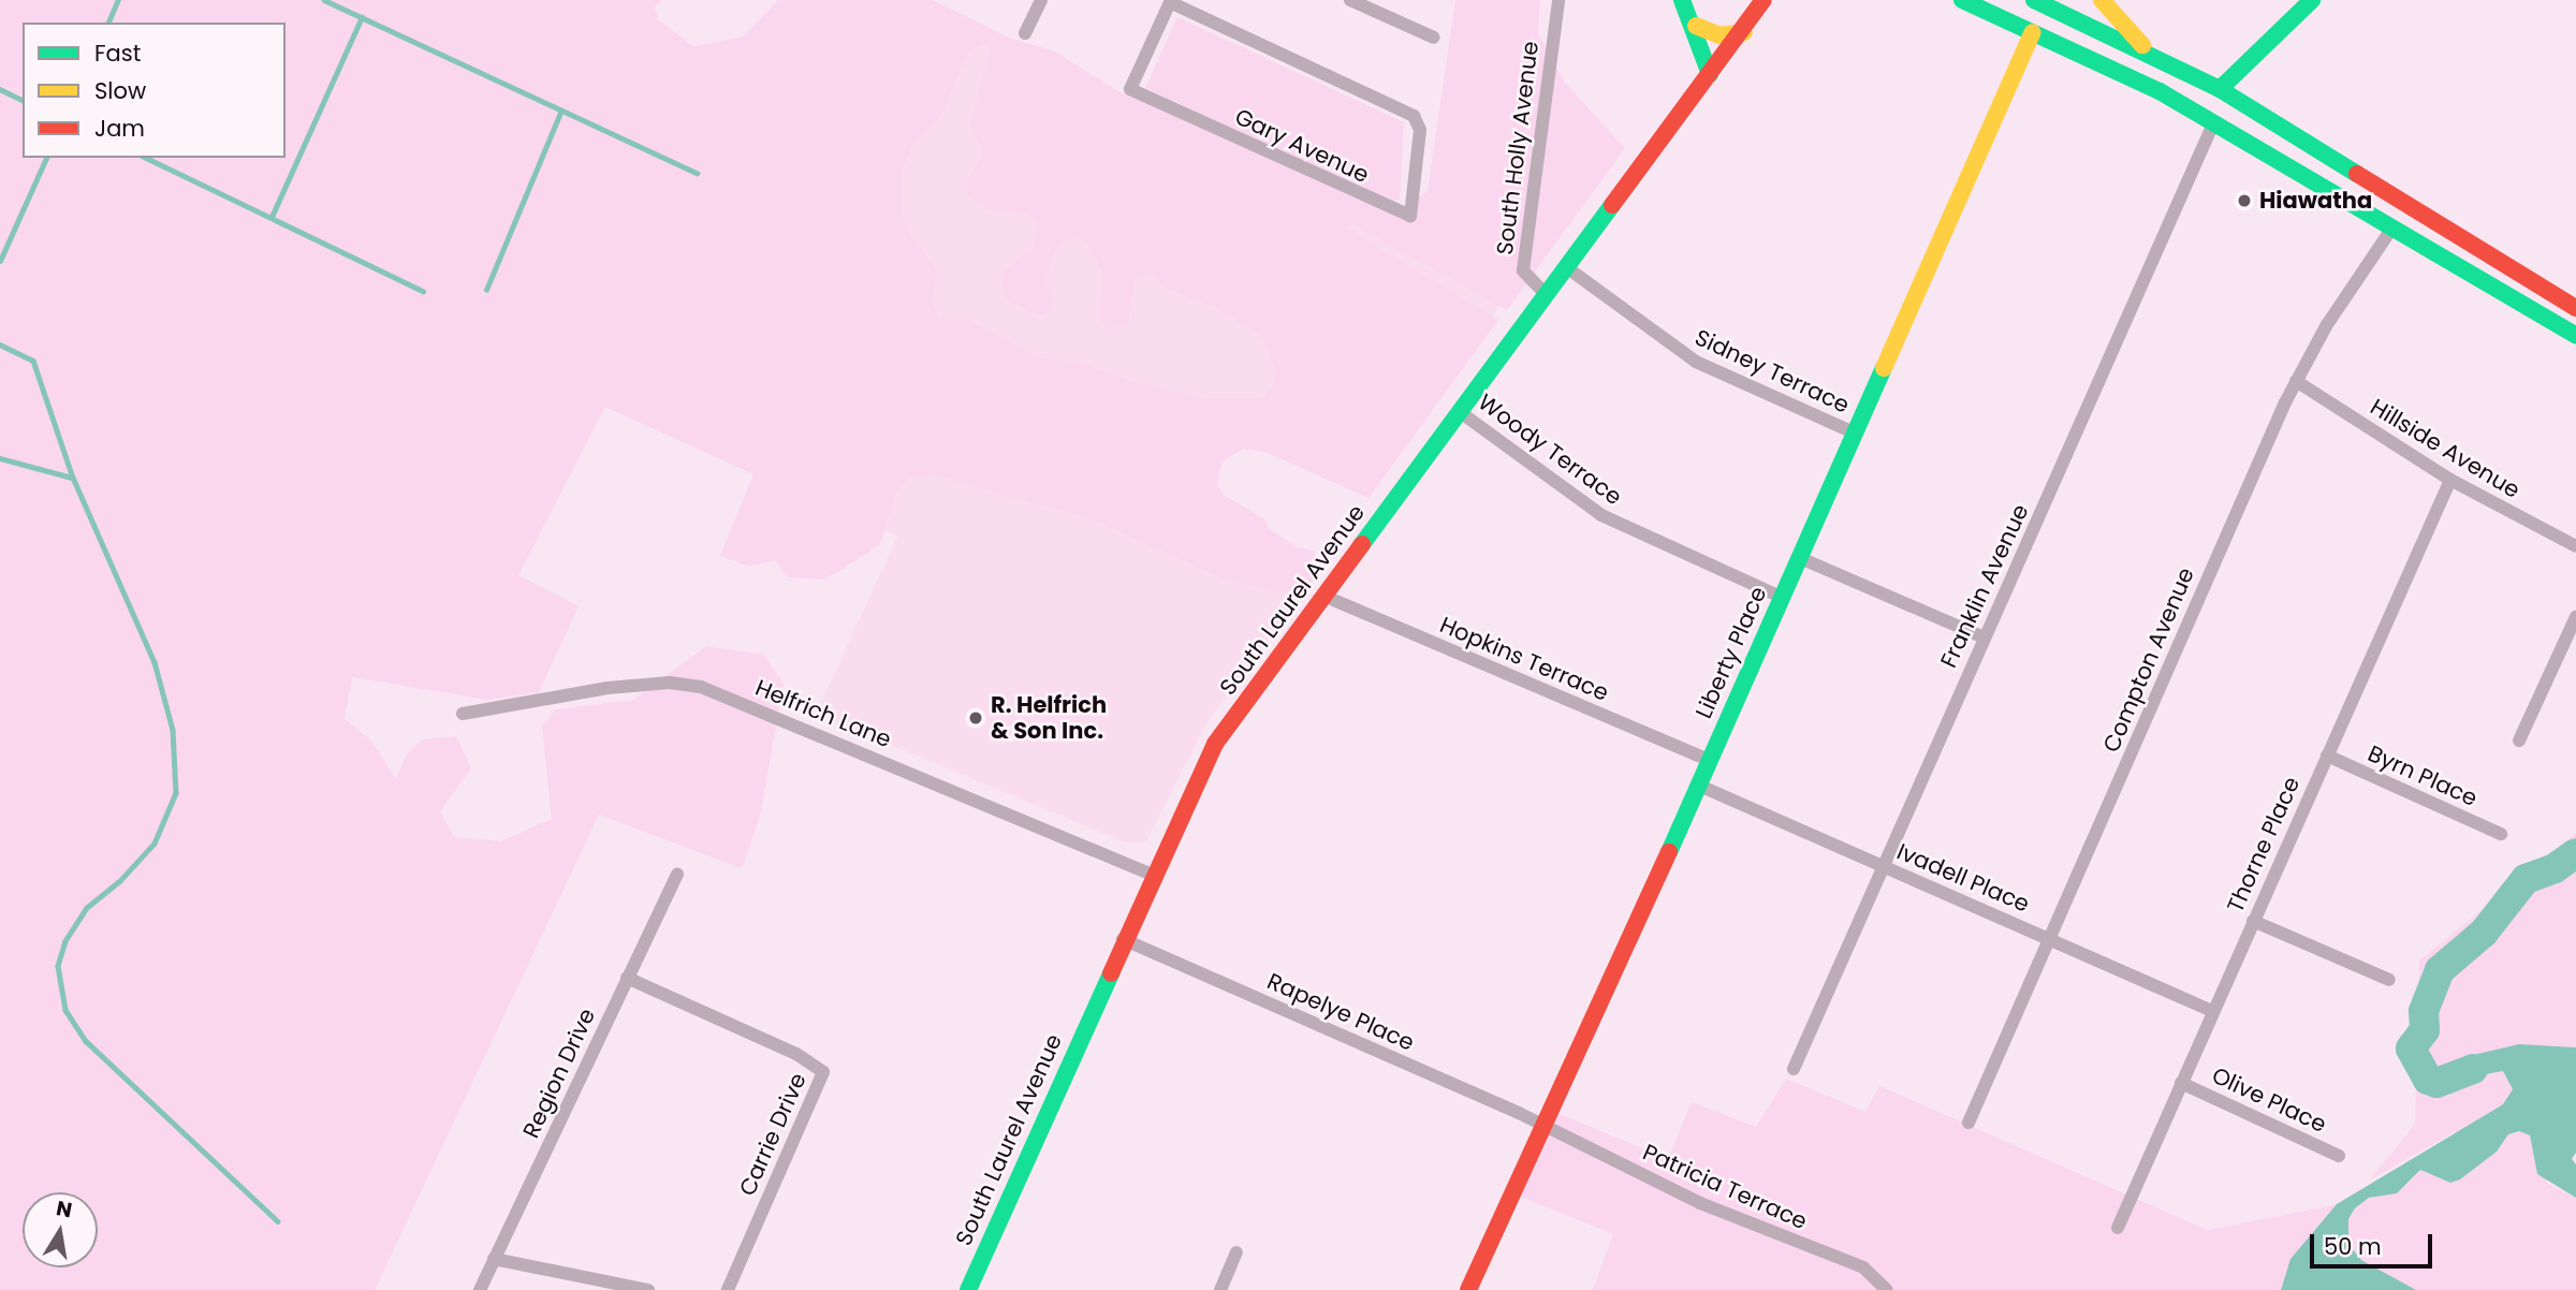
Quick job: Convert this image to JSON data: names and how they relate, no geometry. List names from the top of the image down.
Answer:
{
  "streets": {
    "main road": ["South Laurel Avenue", "Liberty Place"],
    "street": [
      "Gary Avenue",
      "South Holly Avenue",
      "Sidney Terrace",
      "Hillside Avenue",
      "Woody Terrace",
      "Franklin Avenue",
      "Hopkins Terrace",
      "Compton Avenue",
      "Helfrich Lane",
      "Byrn Place",
      "Thorne Place",
      "Ivadell Place",
      "Rapelye Place",
      "Region Drive",
      "Olive Place",
      "Carrie Drive",
      "Patricia Terrace"
    ]
  },
  "crossings": [
    ["South Holly Avenue", "South Laurel Avenue"],
    ["Sidney Terrace", "South Laurel Avenue"],
    ["Sidney Terrace", "Liberty Place"],
    ["Hillside Avenue", "Compton Avenue"],
    ["Hillside Avenue", "Thorne Place"],
    ["Woody Terrace", "South Laurel Avenue"],
    ["Woody Terrace", "Liberty Place"],
    ["Franklin Avenue", "Ivadell Place"],
    ["South Laurel Avenue", "Hopkins Terrace"],
    ["South Laurel Avenue", "Helfrich Lane"],
    ["South Laurel Avenue", "Rapelye Place"],
    ["Liberty Place", "Hopkins Terrace"],
    ["Liberty Place", "Ivadell Place"],
    ["Liberty Place", "Rapelye Place"],
    ["Liberty Place", "Patricia Terrace"],
    ["Compton Avenue", "Ivadell Place"],
    ["Byrn Place", "Thorne Place"],
    ["Thorne Place", "Ivadell Place"],
    ["Thorne Place", "Olive Place"],
    ["Rapelye Place", "Patricia Terrace"],
    ["Region Drive", "Carrie Drive"]
  ],
  "places": ["Hiawatha", "R. Helfrich & Son Inc."],
  "legend": ["Fast", "Slow", "Jam"],
  "scale_bar": "50 m",
  "north": "top"
}
